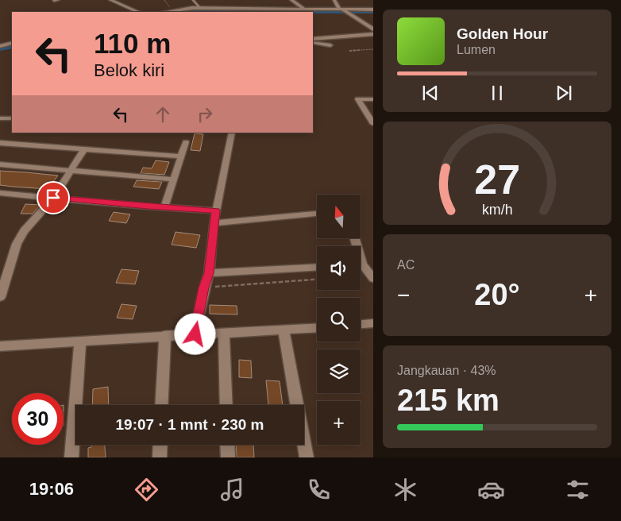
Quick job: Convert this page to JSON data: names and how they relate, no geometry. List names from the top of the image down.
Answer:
{
  "north": "top",
  "page": {
    "turn": ["110 m", "Belok kiri"],
    "song": ["Golden Hour", "Lumen"],
    "map_buttons": "+",
    "tile": [
      "AC",
      ["Jangkauan · 43%", "215 km"]
    ],
    "heat": ["−", "20°", "+"],
    "limit": "30",
    "trip": "19:07 · 1 mnt · 230 m",
    "tabs": "19:06",
    "gauge": ["27", "km/h"]
  }
}
